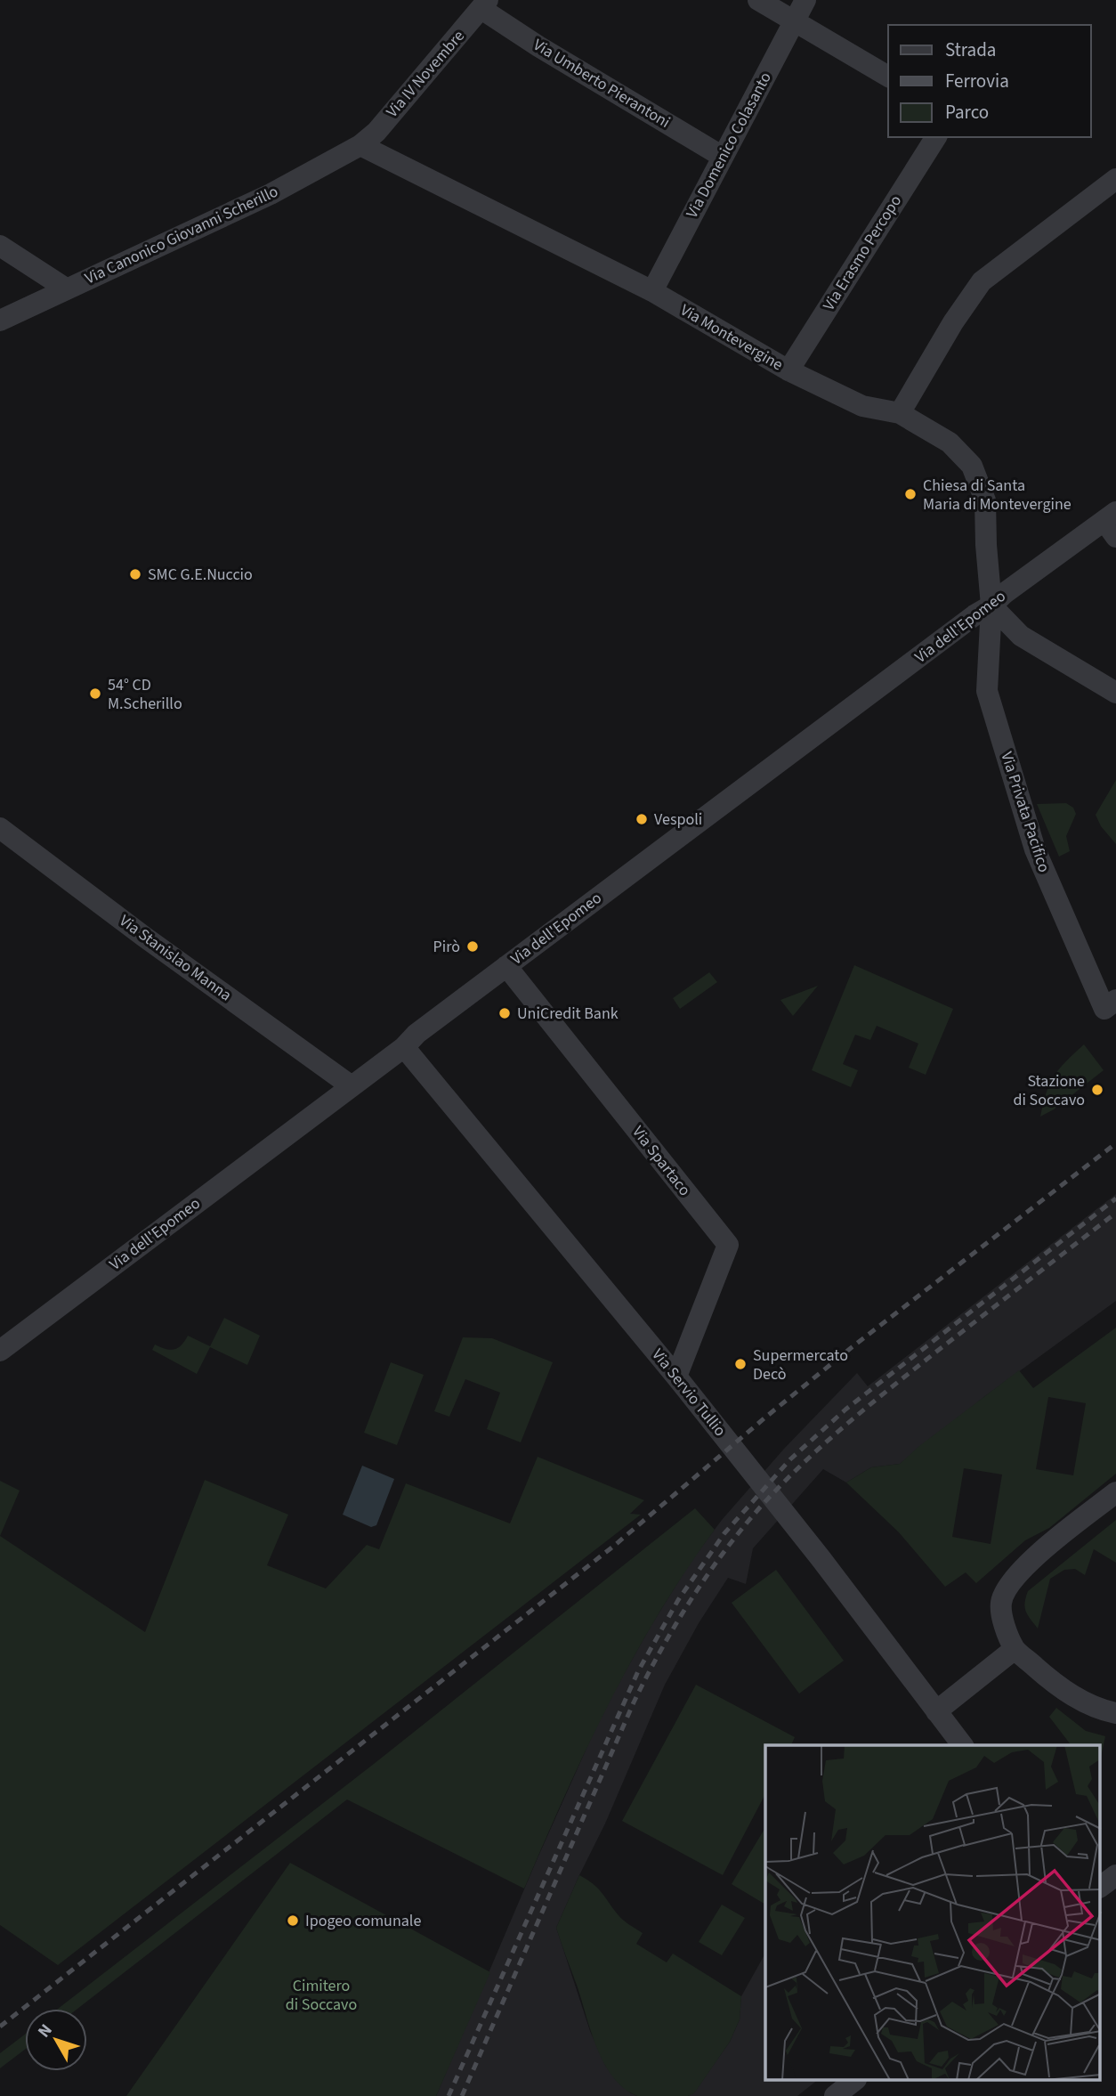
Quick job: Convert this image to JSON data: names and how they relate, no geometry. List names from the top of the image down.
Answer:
{
  "streets": {
    "street": [
      "Via IV Novembre",
      "Via Umberto Pierantoni",
      "Via Domenico Colasanto",
      "Via Canonico Giovanni Scherillo",
      "Via Erasmo Percopo",
      "Via Montevergine",
      "Via dell'Epomeo",
      "Via Privata Pacifico",
      "Via Stanislao Manna",
      "Via Spartaco",
      "Via Servio Tullio"
    ]
  },
  "crossings": [
    ["Via IV Novembre", "Via Umberto Pierantoni"],
    ["Via IV Novembre", "Via Canonico Giovanni Scherillo"],
    ["Via IV Novembre", "Via Montevergine"],
    ["Via Umberto Pierantoni", "Via Domenico Colasanto"],
    ["Via Domenico Colasanto", "Via Montevergine"],
    ["Via Canonico Giovanni Scherillo", "Via Montevergine"],
    ["Via Erasmo Percopo", "Via Montevergine"],
    ["Via Montevergine", "Via dell'Epomeo"],
    ["Via Montevergine", "Via Privata Pacifico"],
    ["Via dell'Epomeo", "Via Privata Pacifico"],
    ["Via dell'Epomeo", "Via Stanislao Manna"],
    ["Via dell'Epomeo", "Via Spartaco"],
    ["Via dell'Epomeo", "Via Servio Tullio"],
    ["Via Spartaco", "Via Servio Tullio"]
  ],
  "parks": ["Cimitero di Soccavo"],
  "places": [
    "Chiesa di Santa Maria di Montevergine",
    "SMC G.E.Nuccio",
    "54° CD M.Scherillo",
    "Vespoli",
    "Pirò",
    "UniCredit Bank",
    "Stazione di Soccavo",
    "Supermercato Decò",
    "Ipogeo comunale"
  ],
  "legend": ["Strada", "Ferrovia", "Parco"],
  "north": "top left"
}
